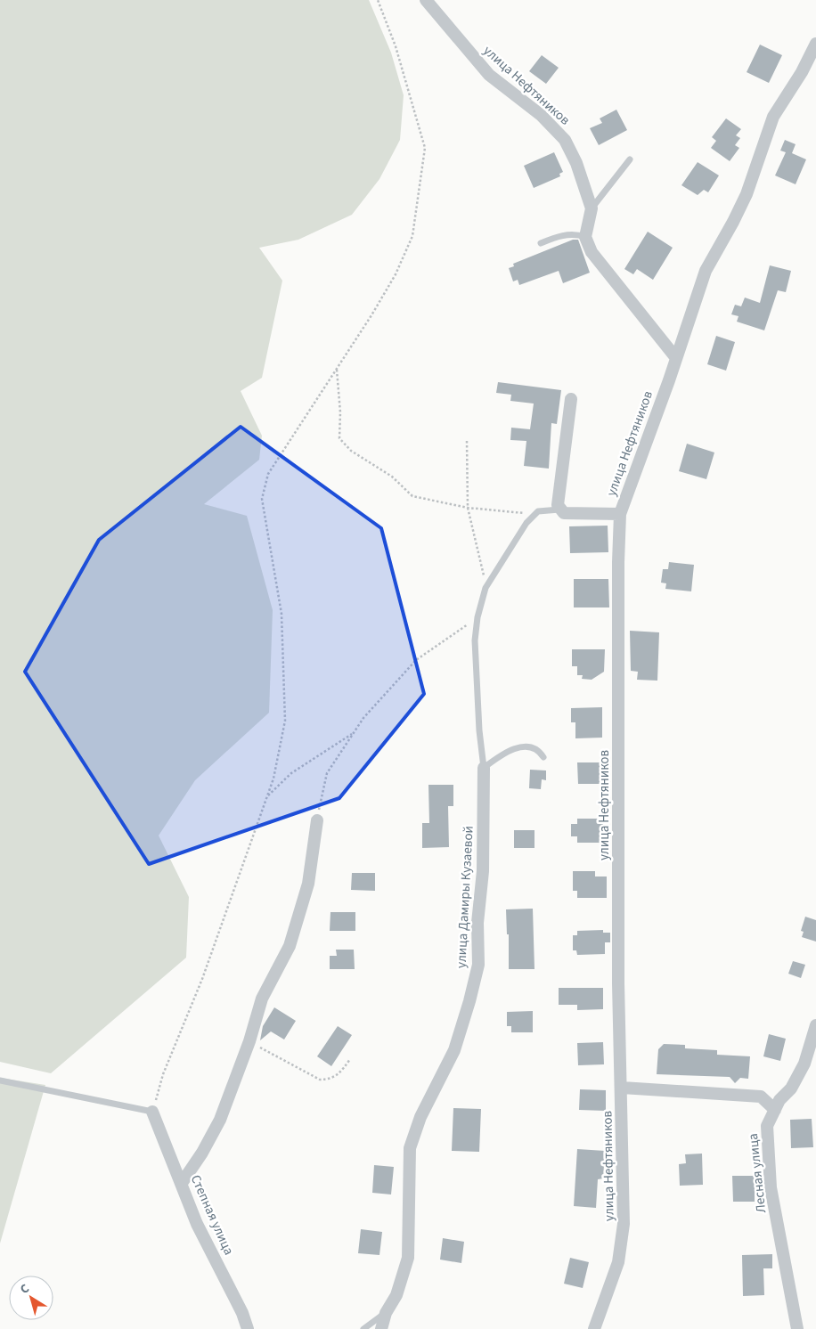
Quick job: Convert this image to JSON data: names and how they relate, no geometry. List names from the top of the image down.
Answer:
{
  "streets": {
    "street": [
      "улица Нефтяников",
      "улица Дамиры Кузаевой",
      "Лесная улица",
      "Степная улица"
    ]
  },
  "north": "top left"
}
